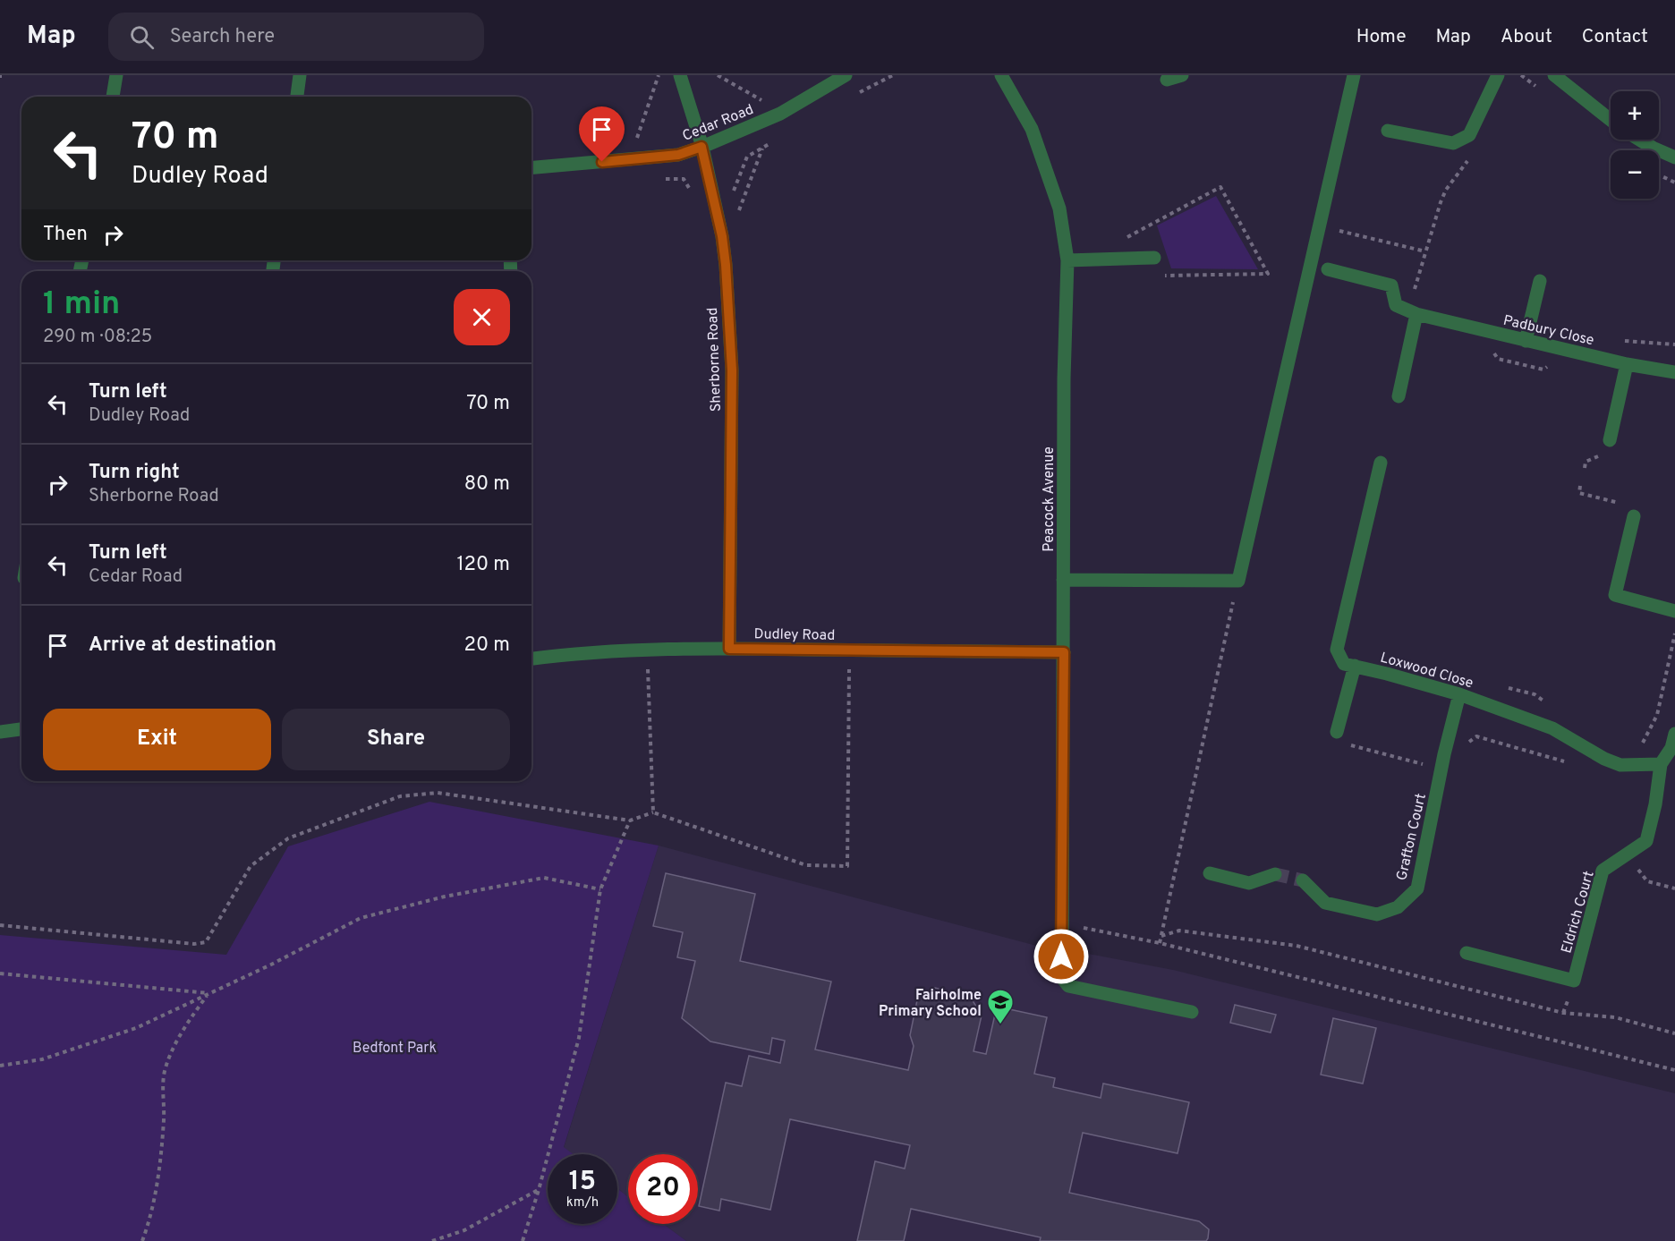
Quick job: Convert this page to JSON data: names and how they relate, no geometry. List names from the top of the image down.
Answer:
{
  "streets": {
    "street": [
      "Cedar Road",
      "Padbury Close",
      "Sherborne Road",
      "Peacock Avenue",
      "Dudley Road",
      "Loxwood Close",
      "Grafton Court",
      "Eldrich Court"
    ]
  },
  "crossings": [
    ["Cedar Road", "Sherborne Road"],
    ["Sherborne Road", "Dudley Road"],
    ["Peacock Avenue", "Dudley Road"],
    ["Loxwood Close", "Grafton Court"],
    ["Loxwood Close", "Eldrich Court"]
  ],
  "parks": ["Bedfont Park"],
  "places": {
    "school or university": ["Fairholme Primary School"]
  },
  "page": {
    "header": "Map",
    "search": "Search here",
    "nav": [
      "Home",
      "Map",
      "About",
      "Contact"
    ],
    "map_buttons": ["+", "−"],
    "turn": ["70 m", "Dudley Road"],
    "then": "Then",
    "heading": ["1 min", "290 m · 08:25"],
    "list": [
      {
        "name": "Turn left",
        "note": "Dudley Road",
        "value": "70 m"
      },
      {
        "name": "Turn right",
        "note": "Sherborne Road",
        "value": "80 m"
      },
      {
        "name": "Turn left",
        "note": "Cedar Road",
        "value": "120 m"
      },
      {
        "name": "Arrive at destination",
        "value": "20 m"
      }
    ],
    "buttons": ["Exit", "Share"],
    "speed": "15 km/h",
    "limit": "20"
  }
}
